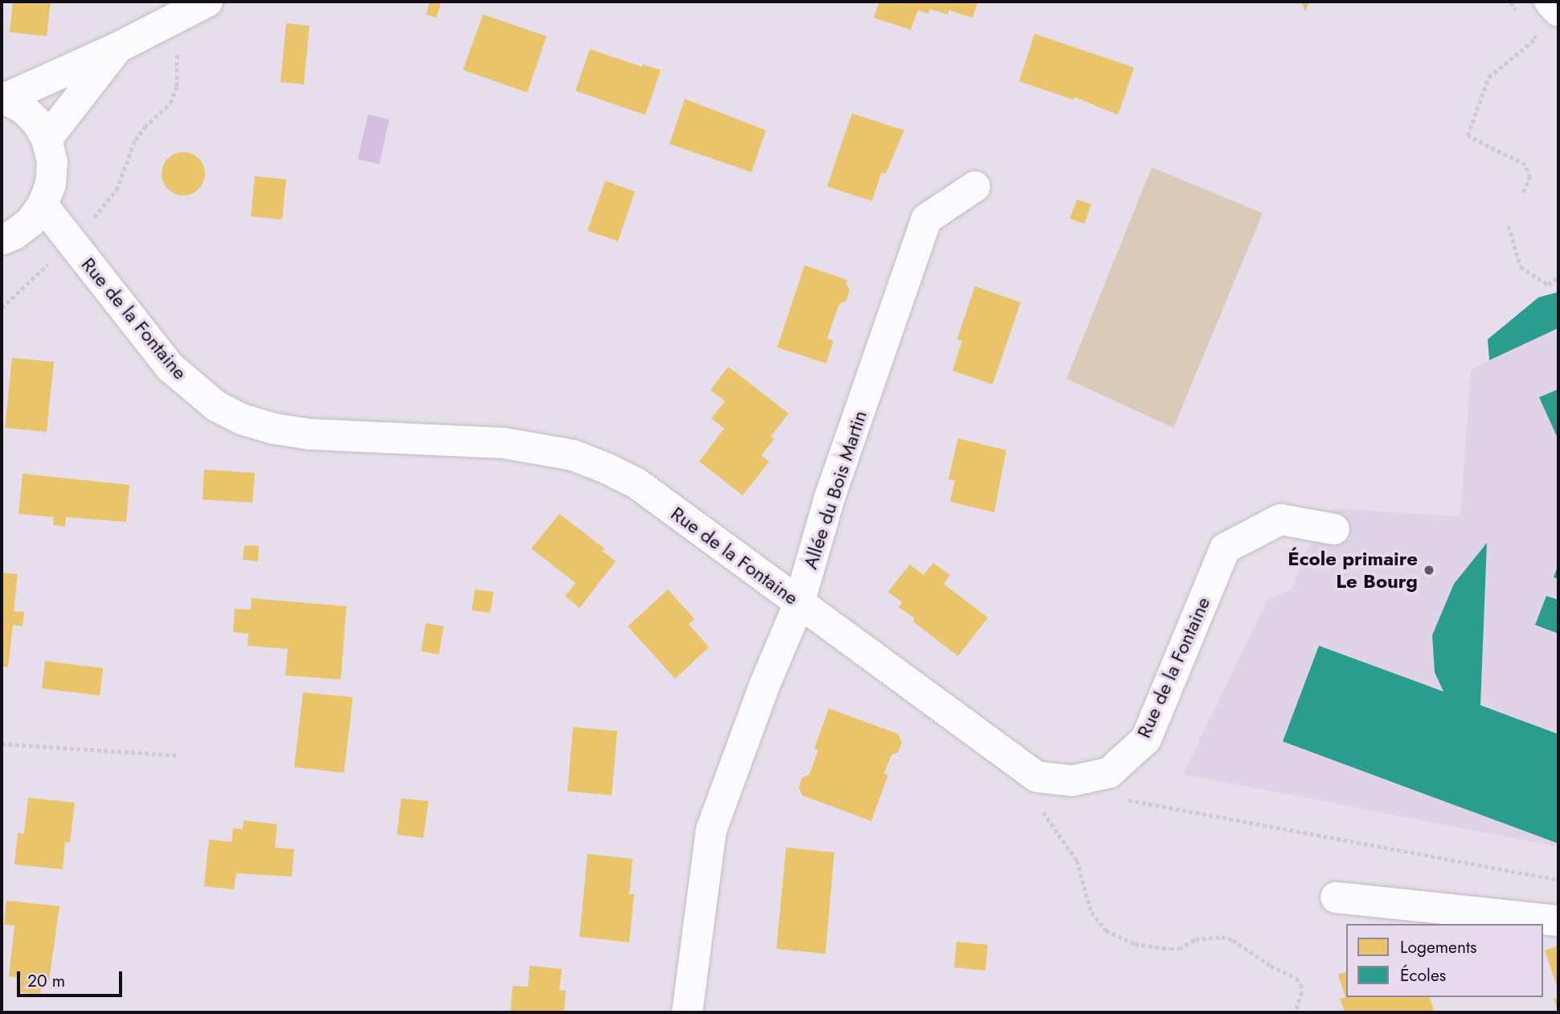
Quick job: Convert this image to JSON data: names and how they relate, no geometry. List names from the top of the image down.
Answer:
{
  "streets": {
    "street": ["Rue de la Fontaine", "Allée du Bois Martin"]
  },
  "crossings": [
    ["Rue de la Fontaine", "Allée du Bois Martin"]
  ],
  "places": ["École primaire Le Bourg"],
  "legend": ["Logements", "Écoles"],
  "scale_bar": "20 m"
}
